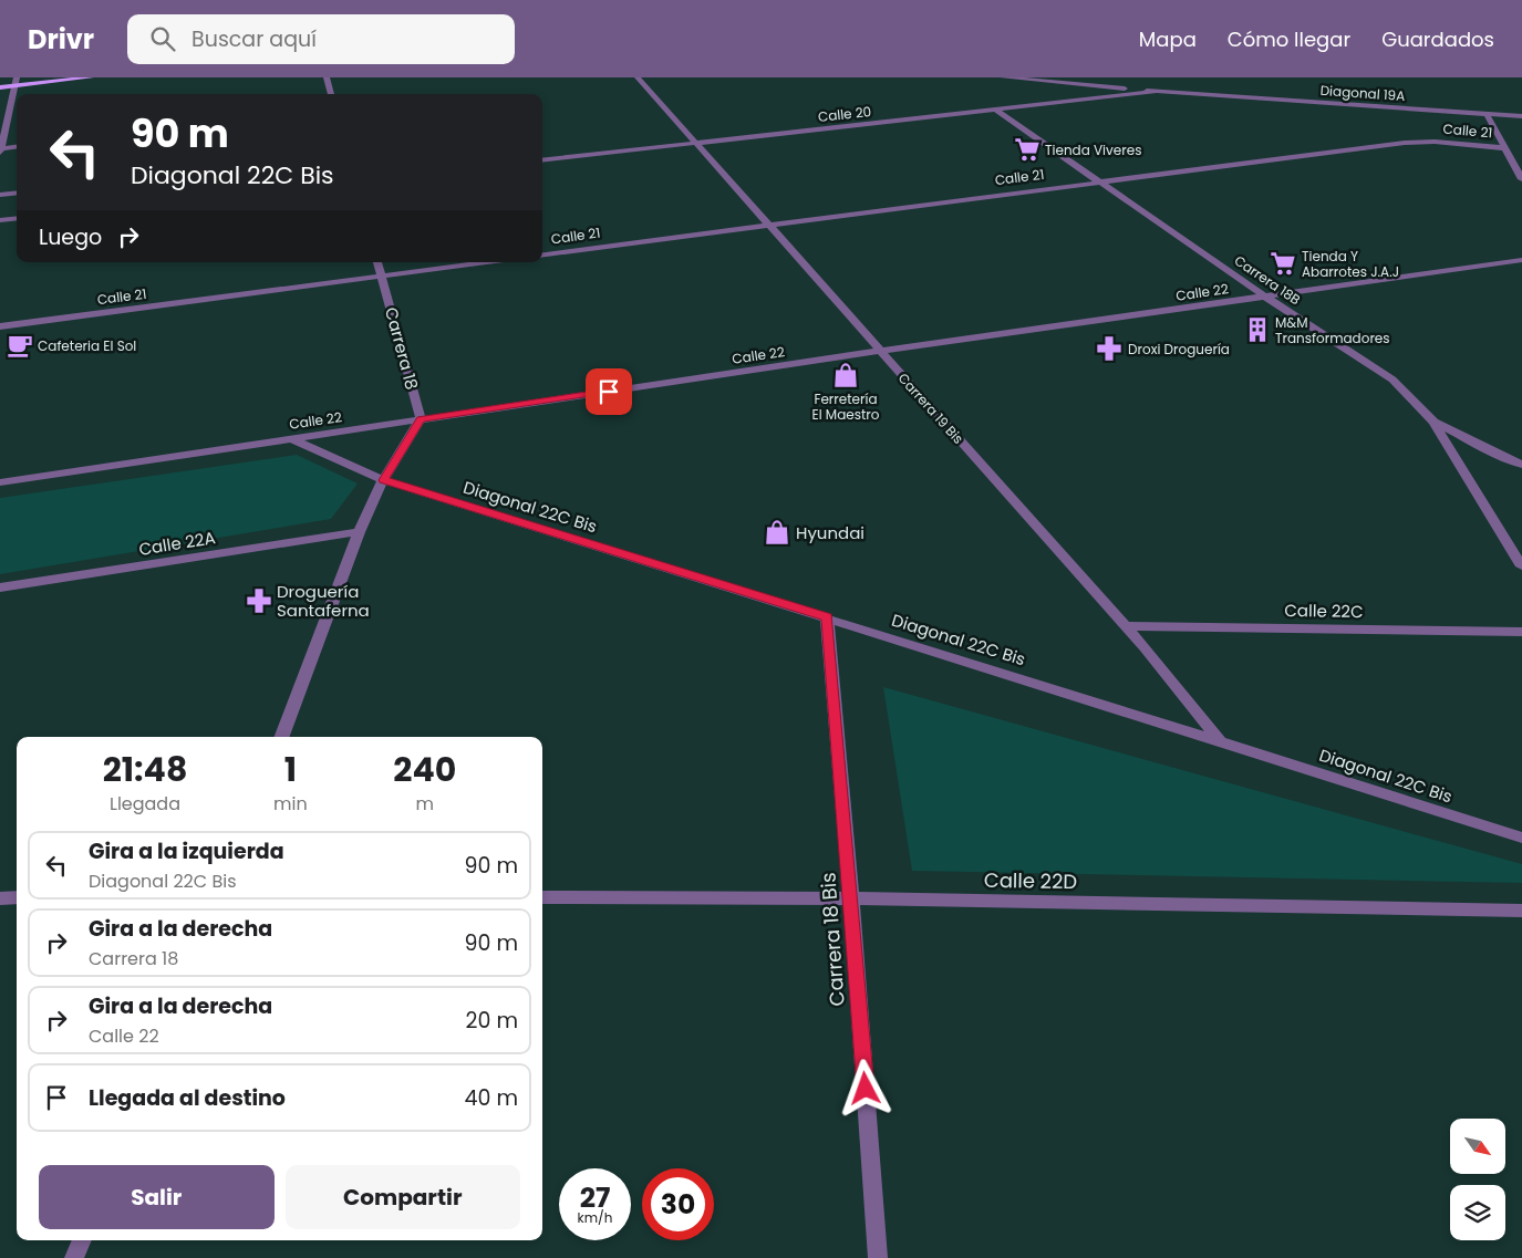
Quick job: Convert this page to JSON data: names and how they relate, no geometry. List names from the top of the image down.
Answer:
{
  "streets": {
    "street": [
      "Diagonal 19A",
      "Calle 20",
      "Calle 21",
      "Carrera 18B",
      "Calle 22",
      "Carrera 18",
      "Carrera 19 Bis",
      "Diagonal 22C Bis",
      "Calle 22A",
      "Calle 22C",
      "Calle 22D",
      "Carrera 18 Bis"
    ]
  },
  "crossings": [
    ["Diagonal 19A", "Calle 20"],
    ["Calle 20", "Carrera 18B"],
    ["Calle 20", "Carrera 19 Bis"],
    ["Calle 21", "Carrera 18B"],
    ["Calle 21", "Carrera 18"],
    ["Calle 21", "Carrera 19 Bis"],
    ["Carrera 18B", "Calle 22"],
    ["Calle 22", "Carrera 18"],
    ["Calle 22", "Carrera 19 Bis"],
    ["Calle 22", "Diagonal 22C Bis"],
    ["Carrera 19 Bis", "Diagonal 22C Bis"],
    ["Carrera 19 Bis", "Calle 22C"],
    ["Diagonal 22C Bis", "Carrera 18 Bis"],
    ["Calle 22D", "Carrera 18 Bis"]
  ],
  "places": {
    "supermarket": ["Tienda Viveres", "Tienda Y Abarrotes J.A.J"],
    "building": ["M&M Transformadores"],
    "cafe": ["Cafeteria El Sol"],
    "pharmacy": ["Droxi Droguería", "Droguería Santaferna"],
    "shop": ["Ferretería El Maestro", "Hyundai"]
  },
  "north": "bottom right",
  "page": {
    "header": "Drivr",
    "search": "Buscar aquí",
    "nav": ["Mapa", "Cómo llegar", "Guardados"],
    "turn": ["90 m", "Diagonal 22C Bis"],
    "then": "Luego",
    "eta": [
      "21:48",
      "Llegada",
      "1",
      "min",
      "240",
      "m"
    ],
    "list": [
      {
        "name": "Gira a la izquierda",
        "note": "Diagonal 22C Bis",
        "value": "90 m"
      },
      {
        "name": "Gira a la derecha",
        "note": "Carrera 18",
        "value": "90 m"
      },
      {
        "name": "Gira a la derecha",
        "note": "Calle 22",
        "value": "20 m"
      },
      {
        "name": "Llegada al destino",
        "value": "40 m"
      }
    ],
    "buttons": ["Salir", "Compartir"],
    "speed": "27 km/h",
    "limit": "30"
  }
}
